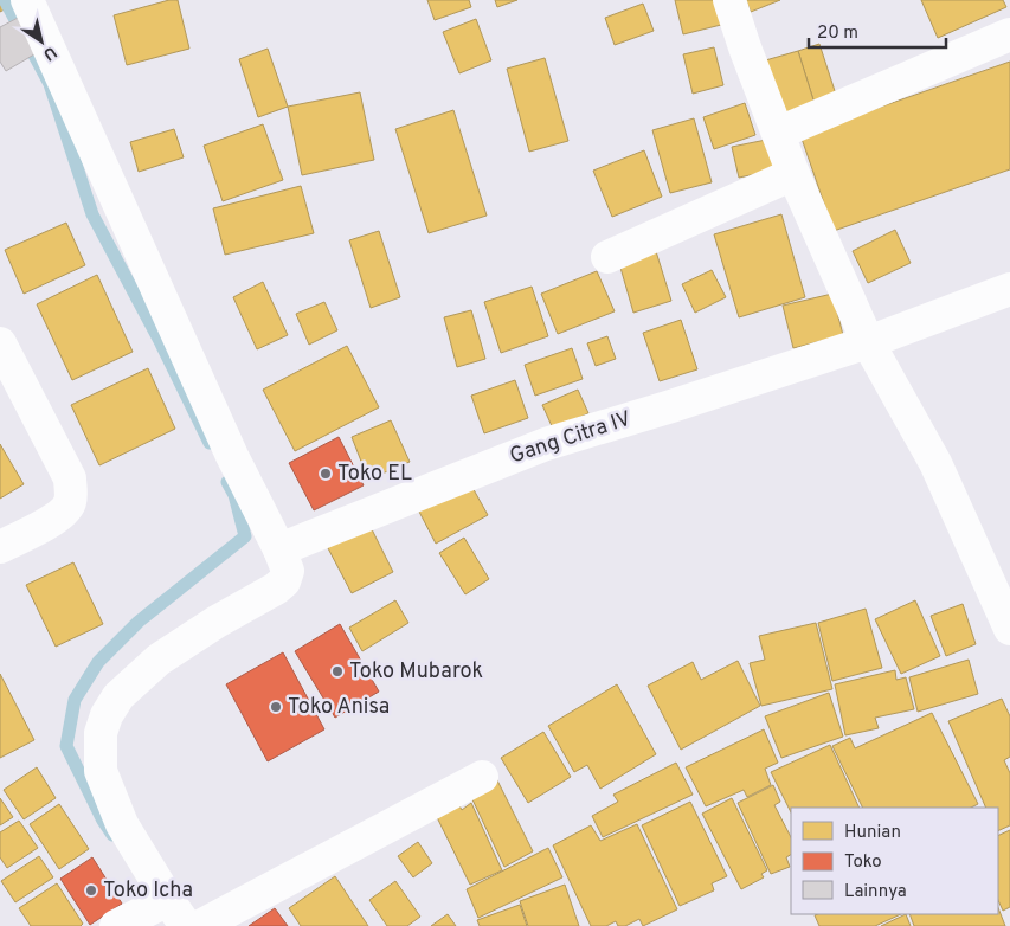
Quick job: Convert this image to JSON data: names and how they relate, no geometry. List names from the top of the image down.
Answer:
{
  "streets": {
    "street": ["Gang Citra IV"]
  },
  "places": [
    "Toko EL",
    "Toko Mubarok",
    "Toko Anisa",
    "Toko Icha"
  ],
  "legend": ["Hunian", "Toko", "Lainnya"],
  "scale_bar": "20 m",
  "north": "bottom right"
}
